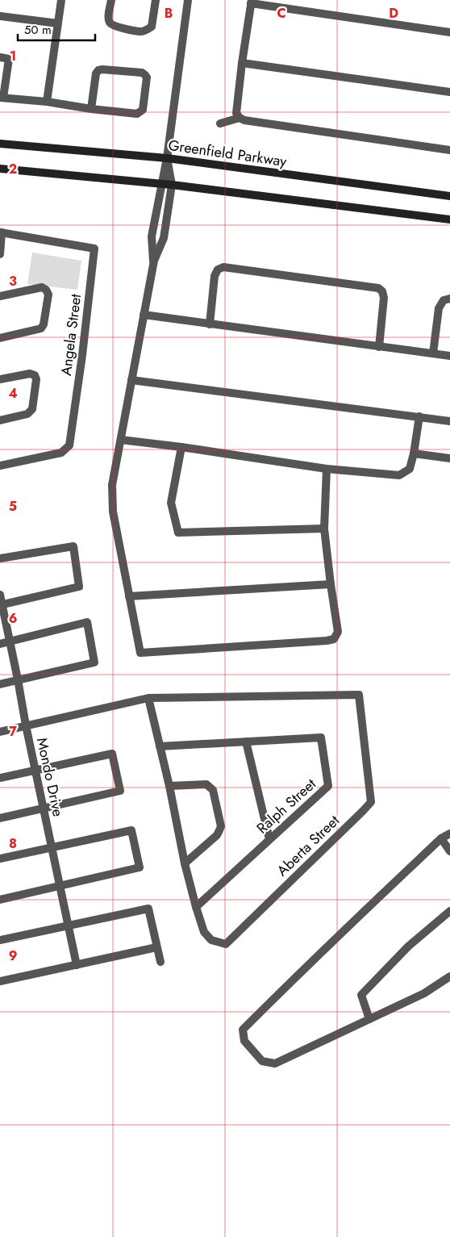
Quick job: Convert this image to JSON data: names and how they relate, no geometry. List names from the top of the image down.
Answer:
{
  "streets": {
    "main road": ["Greenfield Parkway"],
    "street": [
      "Angela Street",
      "Mondo Drive",
      "Ralph Street",
      "Aberta Street"
    ]
  },
  "crossings": [
    ["Mondo Drive", "Aberta Street"],
    ["Ralph Street", "Aberta Street"]
  ],
  "scale_bar": "50 m",
  "grid": {
    "columns": ["B", "C", "D"],
    "rows": [
      "1",
      "2",
      "3",
      "4",
      "5",
      "6",
      "7",
      "8",
      "9"
    ]
  }
}
